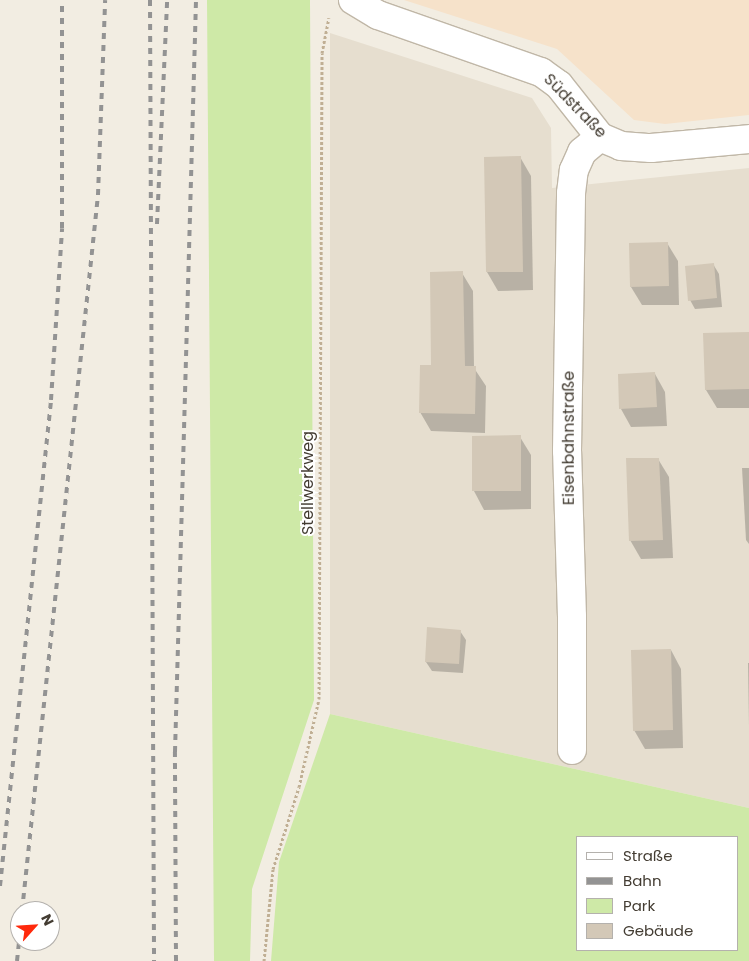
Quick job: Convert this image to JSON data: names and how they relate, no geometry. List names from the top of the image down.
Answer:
{
  "streets": {
    "street": ["Südstraße", "Eisenbahnstraße"],
    "path": ["Stellwerkweg"]
  },
  "crossings": [
    ["Südstraße", "Eisenbahnstraße"],
    ["Südstraße", "Stellwerkweg"]
  ],
  "legend": [
    "Straße",
    "Bahn",
    "Park",
    "Gebäude"
  ],
  "north": "top right"
}
